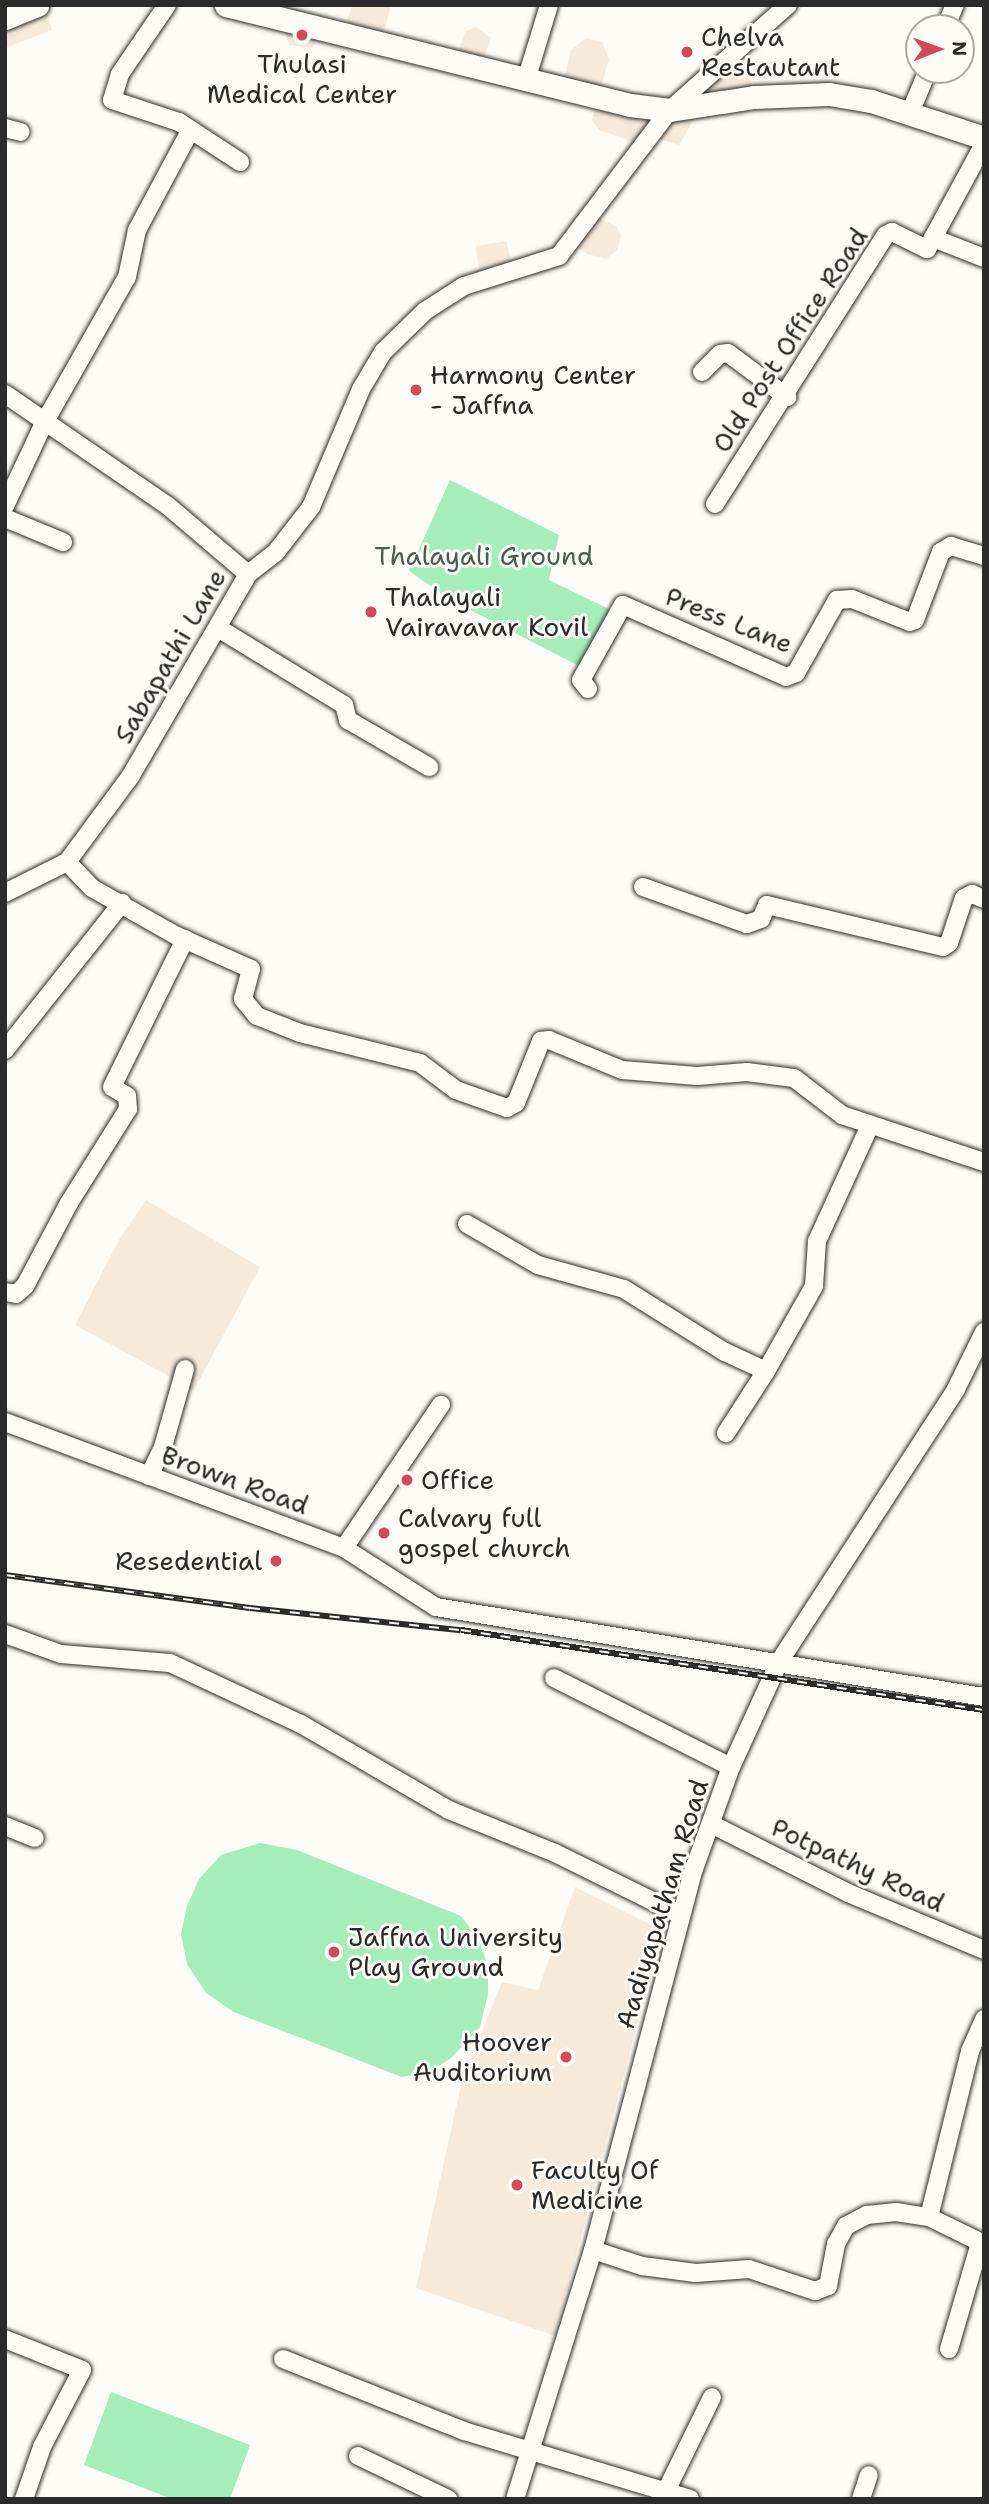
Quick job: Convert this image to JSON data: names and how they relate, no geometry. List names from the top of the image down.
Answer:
{
  "streets": {
    "street": [
      "Old Post Office Road",
      "Press Lane",
      "Sabapathi Lane",
      "Brown Road",
      "Potpathy Road",
      "Aadiyapatham Road"
    ]
  },
  "crossings": [
    ["Brown Road", "Aadiyapatham Road"],
    ["Potpathy Road", "Aadiyapatham Road"]
  ],
  "parks": ["Thalayali Ground"],
  "places": [
    "Thulasi Medical Center",
    "Chelva Restautant",
    "Harmony Center - Jaffna",
    "Thalayali Vairavavar Kovil",
    "Office",
    "Calvary full gospel church",
    "Resedential",
    "Jaffna University Play Ground",
    "Hoover Auditorium",
    "Faculty Of Medicine"
  ],
  "north": "right"
}
